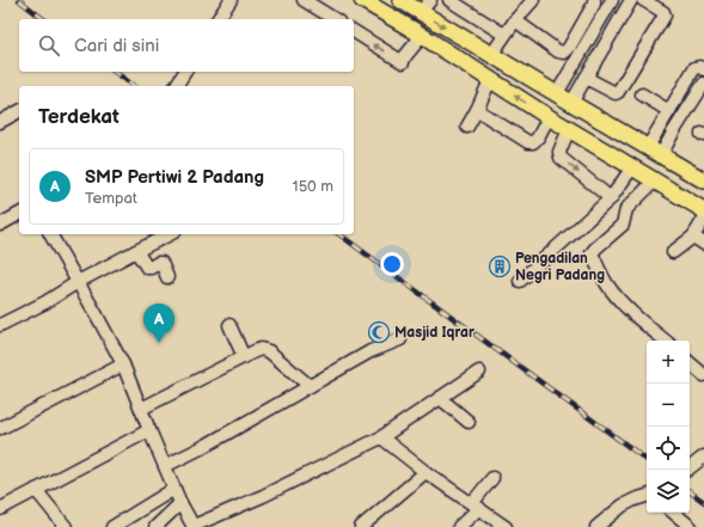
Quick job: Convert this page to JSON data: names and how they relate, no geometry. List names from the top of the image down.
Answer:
{
  "places": {
    "building": ["Pengadilan Negri Padang"],
    "mosque": ["Masjid Iqrar"]
  },
  "page": {
    "search": "Cari di sini",
    "heading": "Terdekat",
    "list": [
      {
        "mark": "A",
        "name": "SMP Pertiwi 2 Padang",
        "note": "Tempat",
        "value": "150 m"
      }
    ],
    "pins": "A",
    "map_buttons": ["+", "−"]
  }
}
